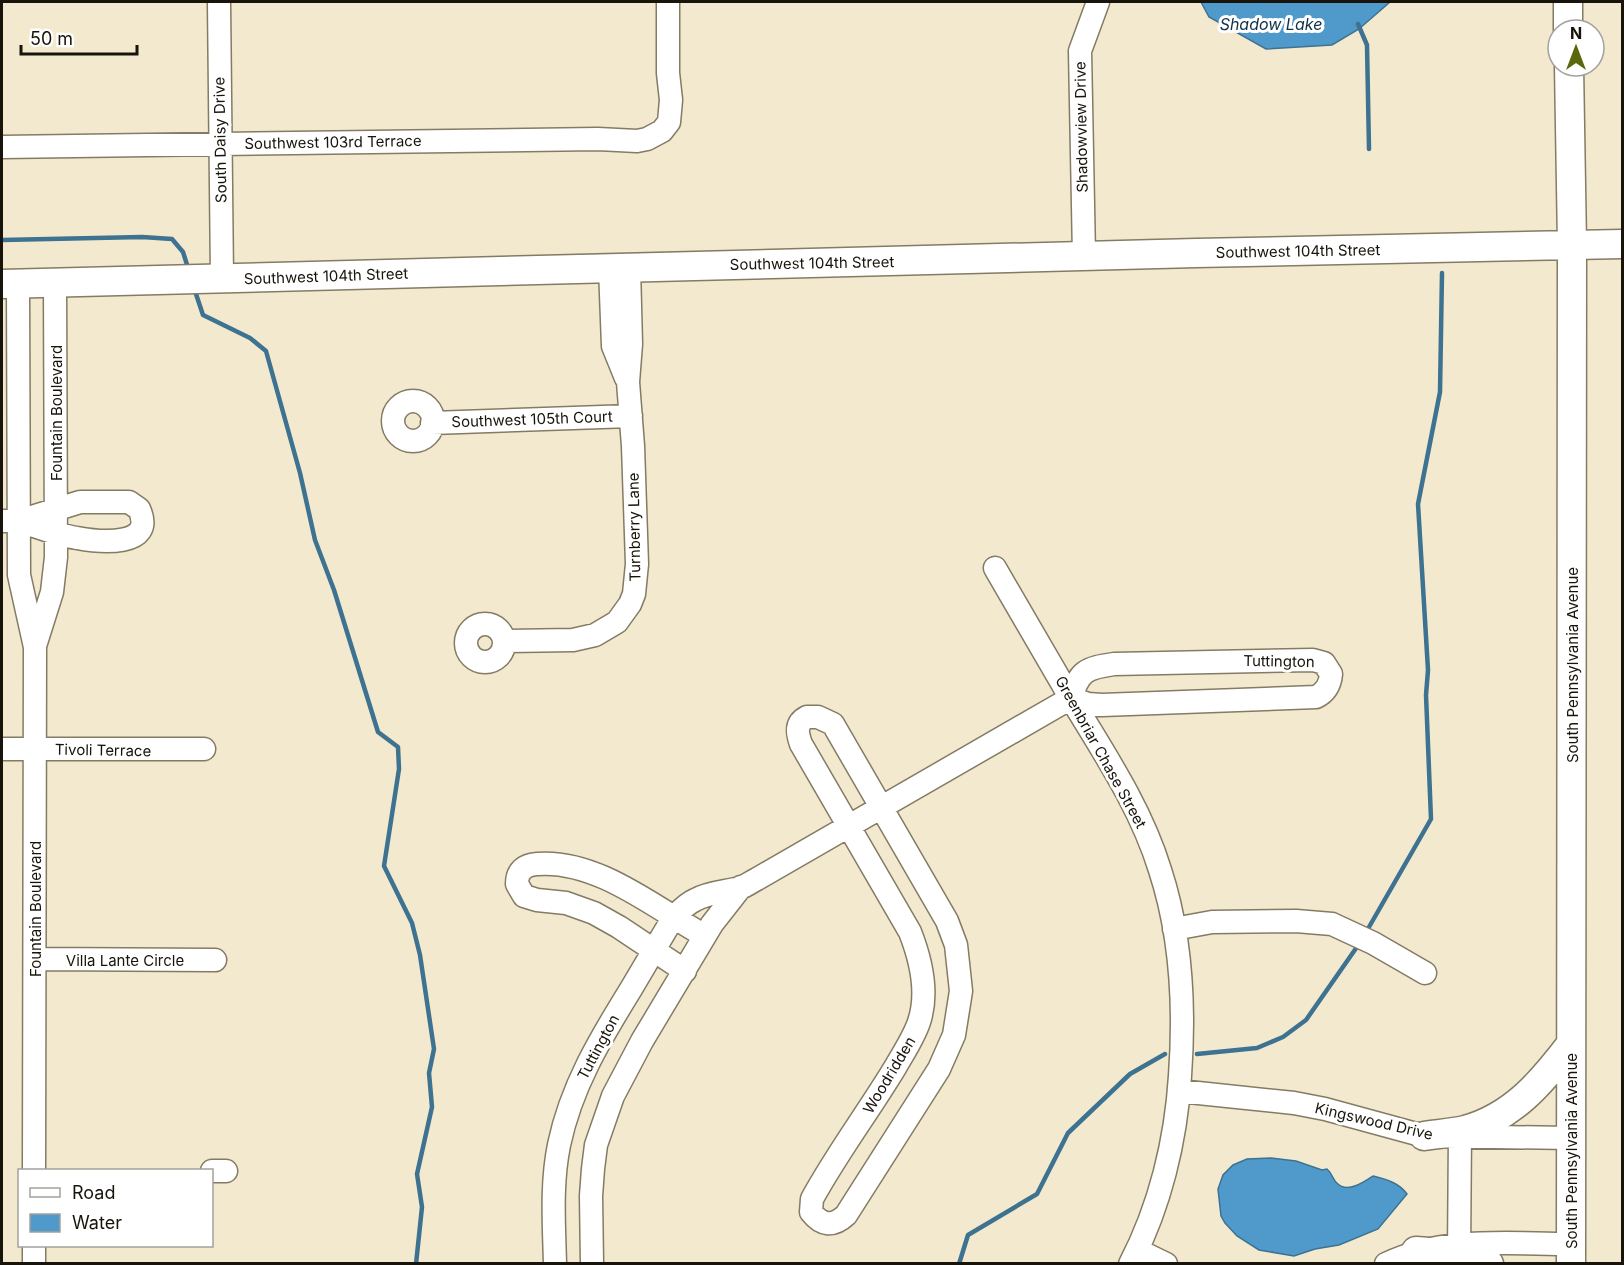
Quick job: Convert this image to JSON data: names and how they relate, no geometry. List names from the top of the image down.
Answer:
{
  "streets": {
    "main road": ["Southwest 104th Street", "South Pennsylvania Avenue"],
    "street": [
      "Shadowview Drive",
      "South Daisy Drive",
      "Southwest 103rd Terrace",
      "Fountain Boulevard",
      "Southwest 105th Court",
      "Turnberry Lane",
      "Tuttington",
      "Tivoli Terrace",
      "Greenbriar Chase Street",
      "Villa Lante Circle",
      "Woodridden",
      "Kingswood Drive"
    ]
  },
  "crossings": [
    ["Shadowview Drive", "Southwest 104th Street"],
    ["South Daisy Drive", "Southwest 103rd Terrace"],
    ["South Daisy Drive", "Southwest 104th Street"],
    ["Southwest 104th Street", "Fountain Boulevard"],
    ["Southwest 104th Street", "Turnberry Lane"],
    ["Southwest 104th Street", "South Pennsylvania Avenue"],
    ["Fountain Boulevard", "Tivoli Terrace"],
    ["Fountain Boulevard", "Villa Lante Circle"],
    ["Southwest 105th Court", "Turnberry Lane"],
    ["Tuttington", "Greenbriar Chase Street"],
    ["Tuttington", "Woodridden"],
    ["Greenbriar Chase Street", "Kingswood Drive"]
  ],
  "water": ["Shadow Lake"],
  "legend": ["Road", "Water"],
  "scale_bar": "50 m",
  "north": "top"
}
